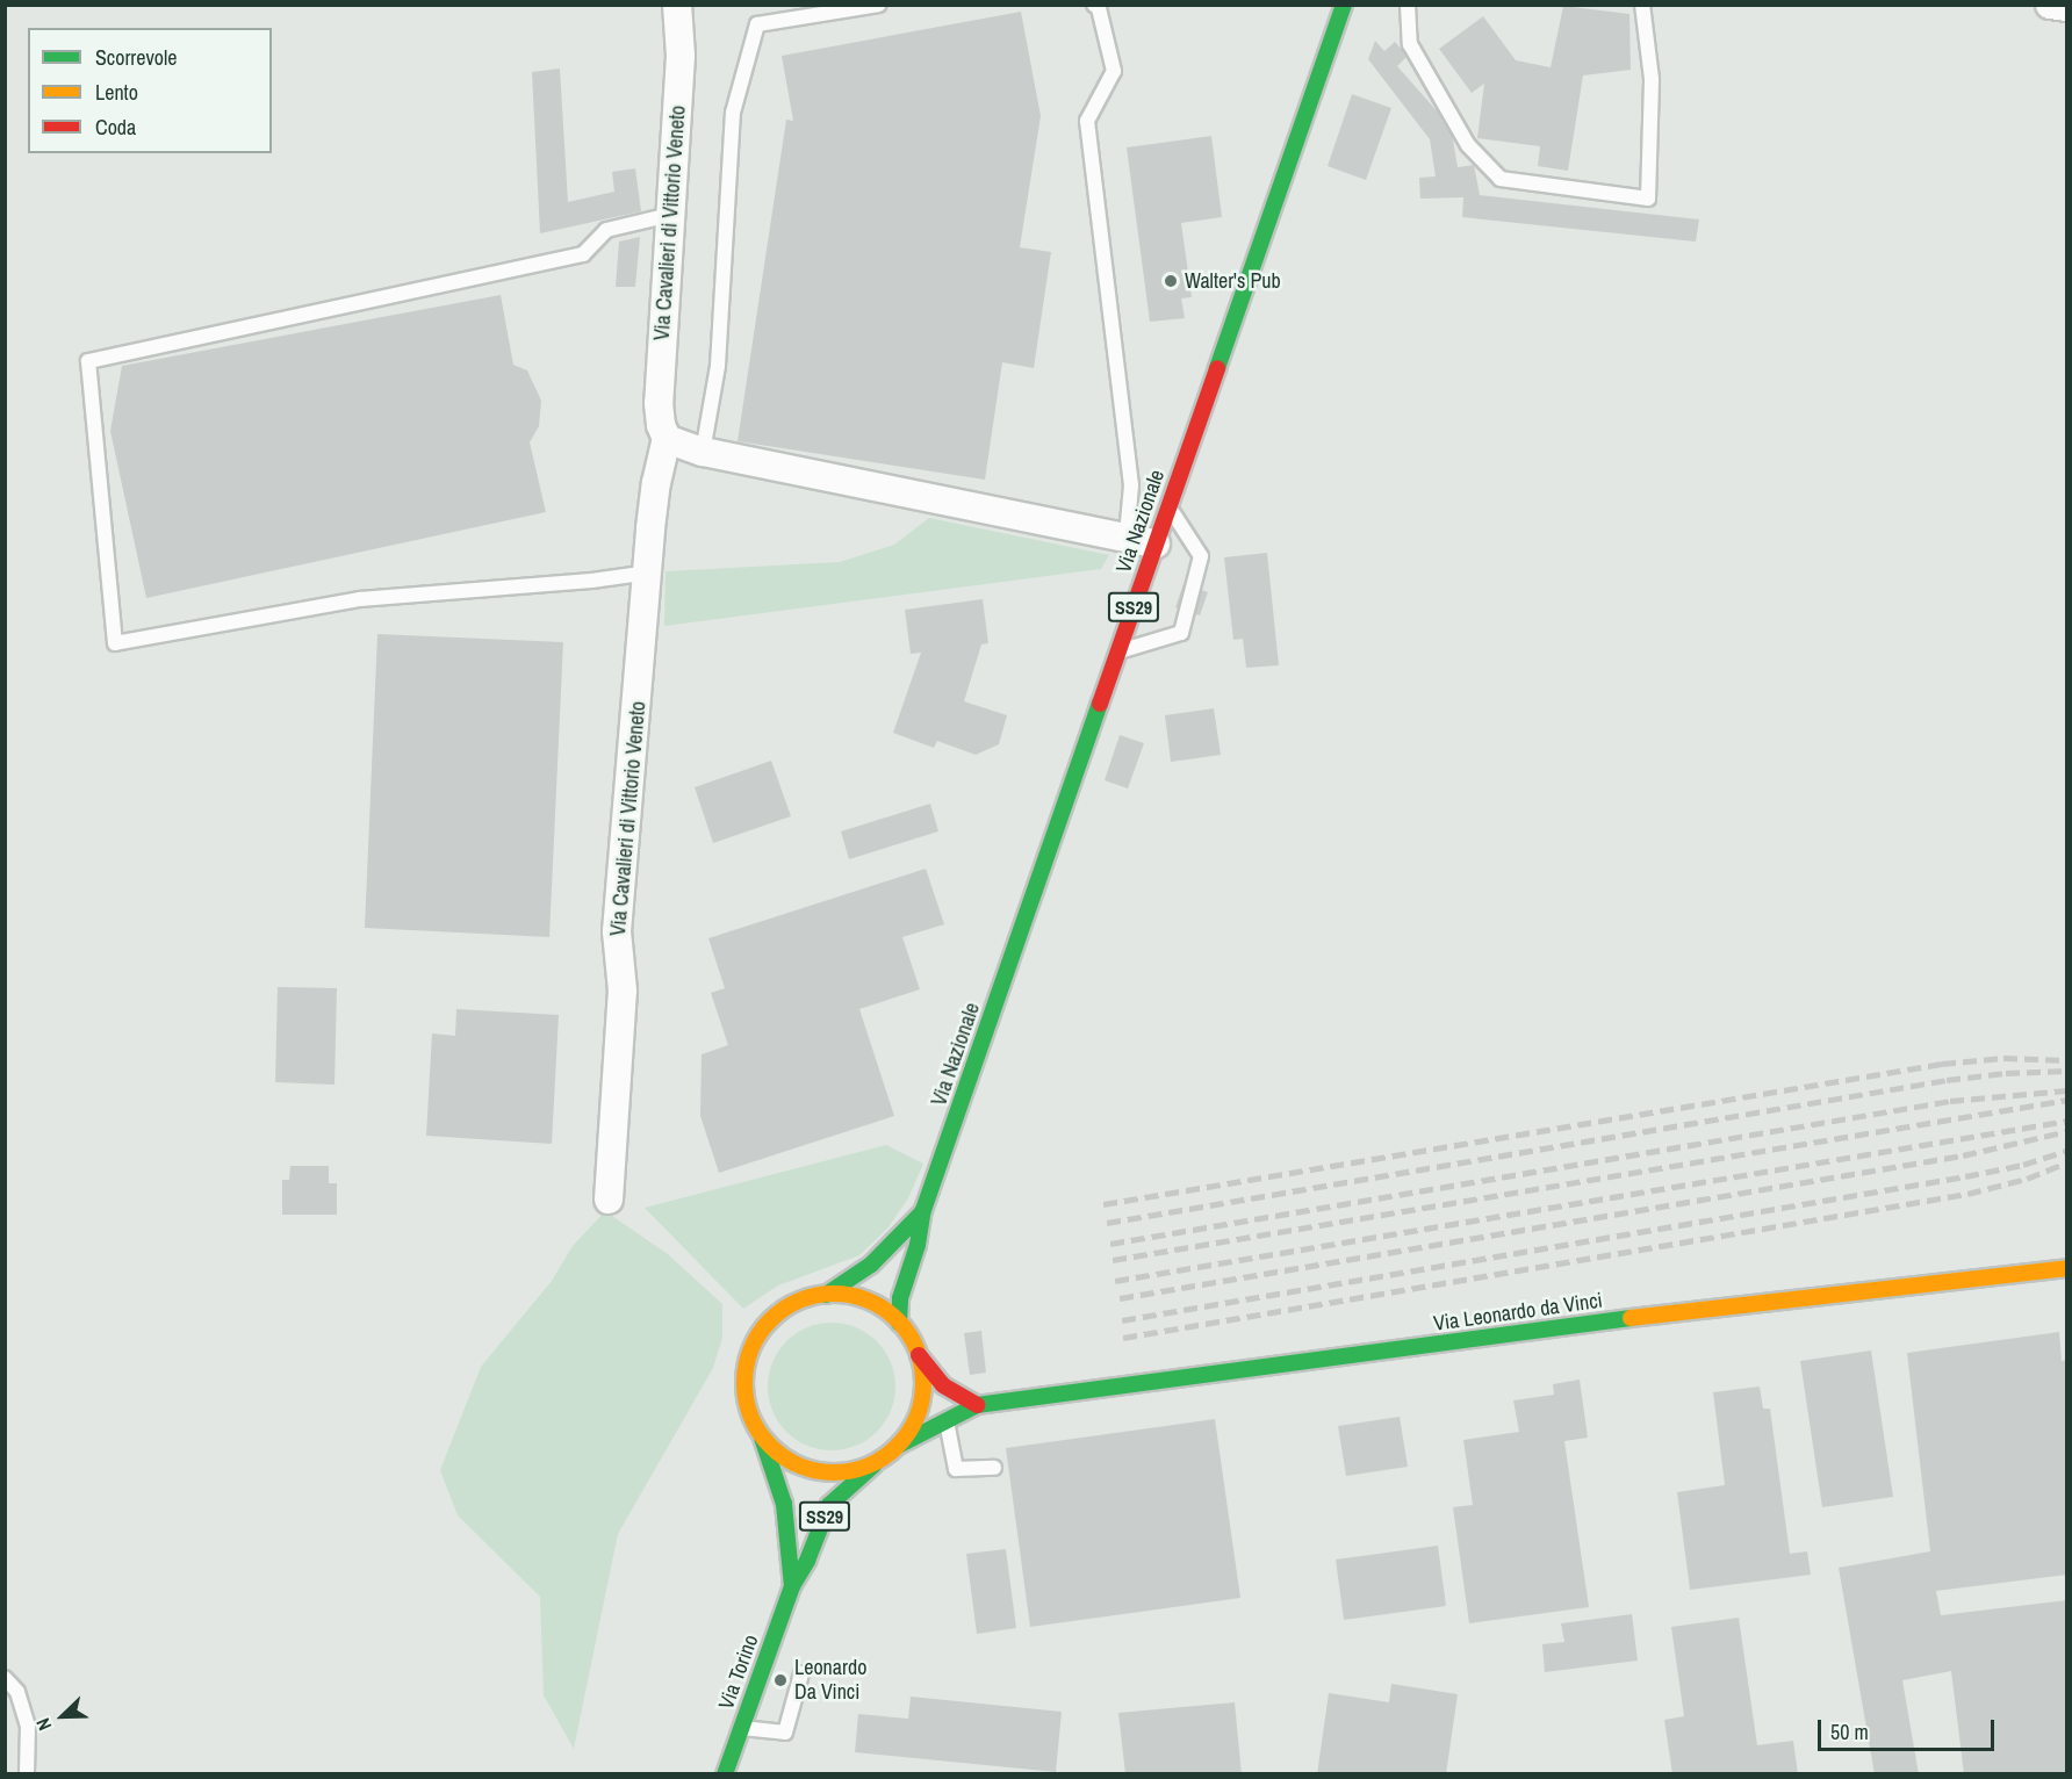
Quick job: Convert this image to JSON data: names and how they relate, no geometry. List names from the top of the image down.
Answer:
{
  "streets": {
    "main road": [
      "Via Nazionale",
      "SS29",
      "Via Leonardo da Vinci",
      "Via Torino"
    ],
    "street": ["Via Cavalieri di Vittorio Veneto"]
  },
  "crossings": [
    ["Via Nazionale", "Via Leonardo da Vinci"],
    ["Via Nazionale", "Via Torino"],
    ["Via Leonardo da Vinci", "Via Torino"]
  ],
  "places": ["Walter's Pub", "Leonardo Da Vinci"],
  "legend": ["Scorrevole", "Lento", "Coda"],
  "scale_bar": "50 m",
  "north": "bottom left"
}
